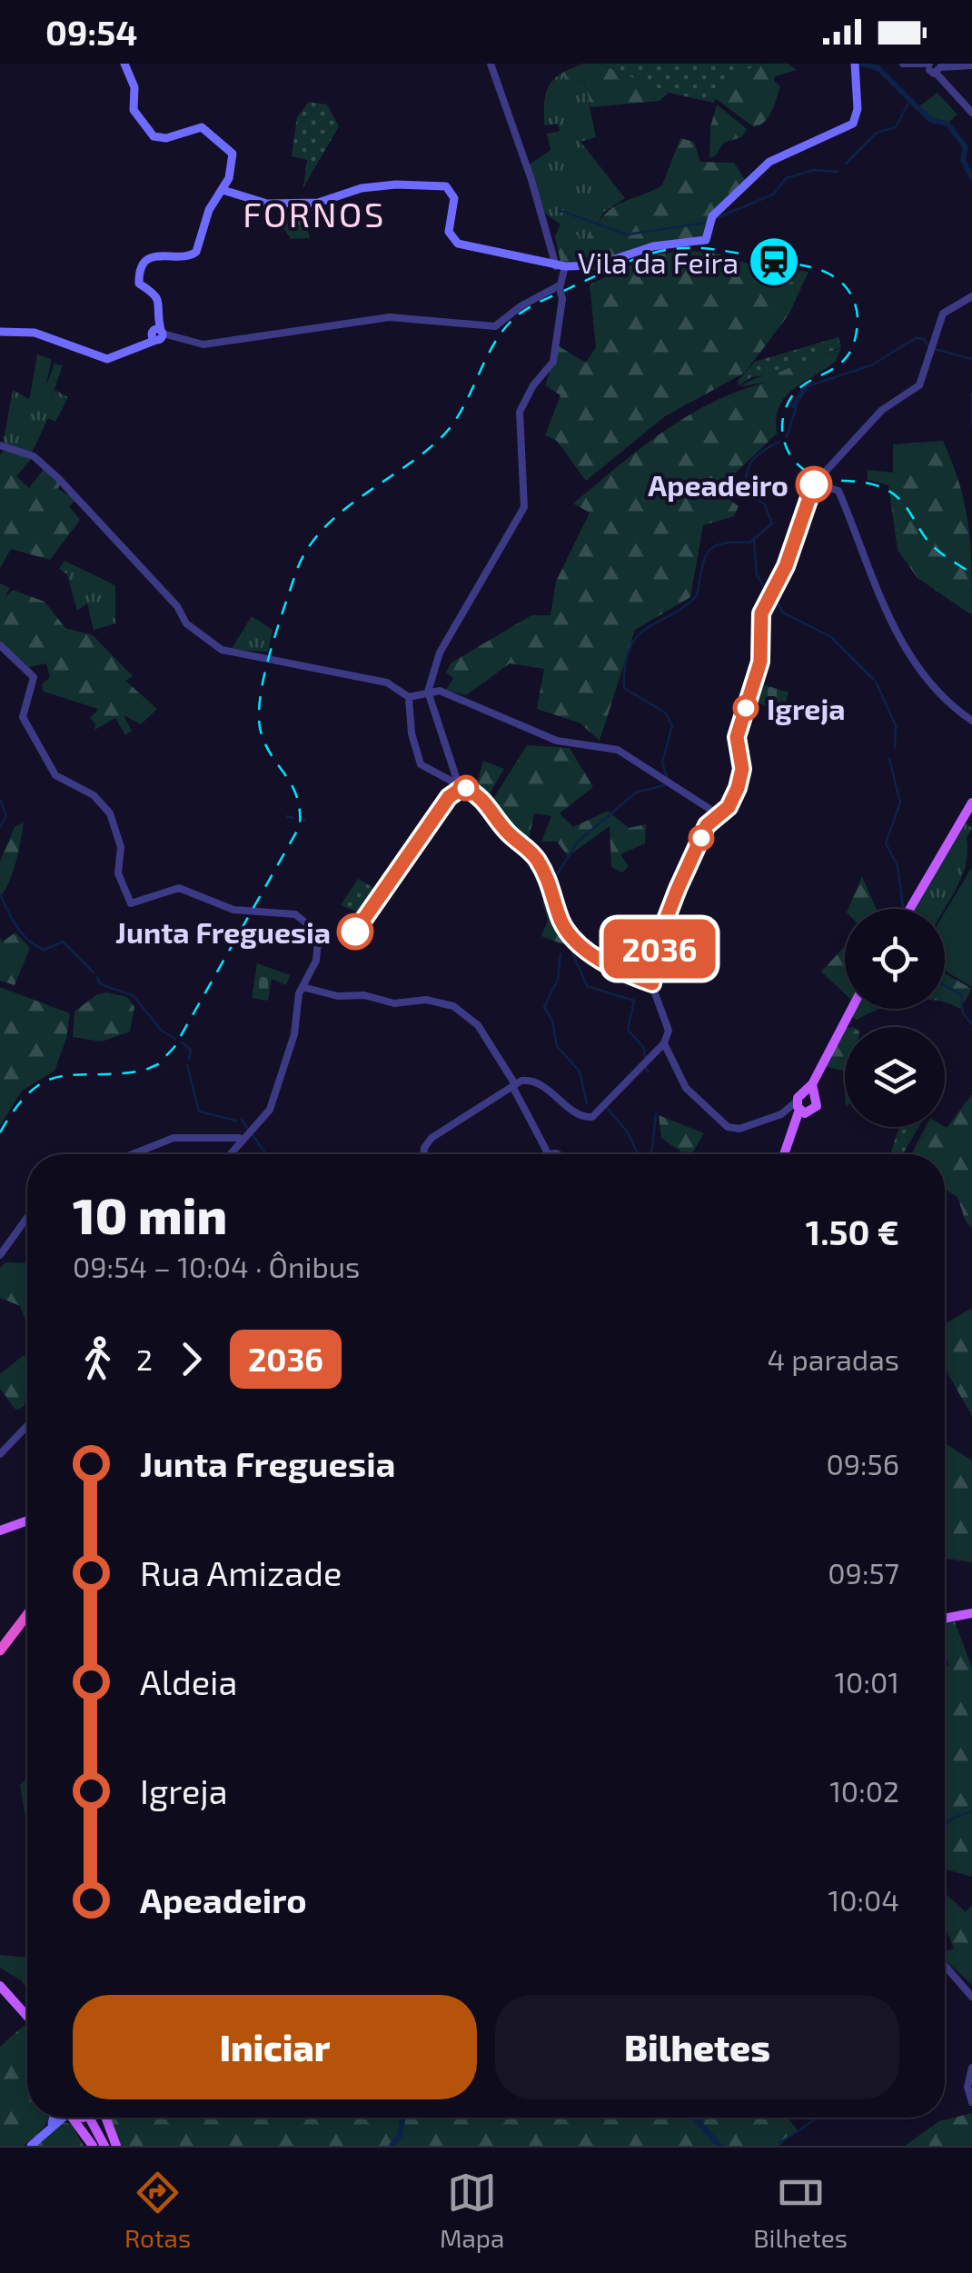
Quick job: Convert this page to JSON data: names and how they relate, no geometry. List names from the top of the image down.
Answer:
{
  "districts": ["FORNOS"],
  "places": {
    "station": ["Vila da Feira"],
    "other": ["Apeadeiro", "Igreja", "Junta Freguesia"]
  },
  "lines": ["bus line 2036"],
  "page": {
    "status": "09:54",
    "on_map": "2036",
    "heading": ["10 min", "09:54 – 10:04 · Ônibus", "1.50 €"],
    "legs": ["2", "2036", "4 paradas"],
    "list": [
      {
        "name": "Junta Freguesia",
        "value": "09:56"
      },
      {
        "name": "Rua Amizade",
        "value": "09:57"
      },
      {
        "name": "Aldeia",
        "value": "10:01"
      },
      {
        "name": "Igreja",
        "value": "10:02"
      },
      {
        "name": "Apeadeiro",
        "value": "10:04"
      }
    ],
    "buttons": ["Iniciar", "Bilhetes"],
    "tabs": ["Rotas", "Mapa", "Bilhetes"]
  }
}
